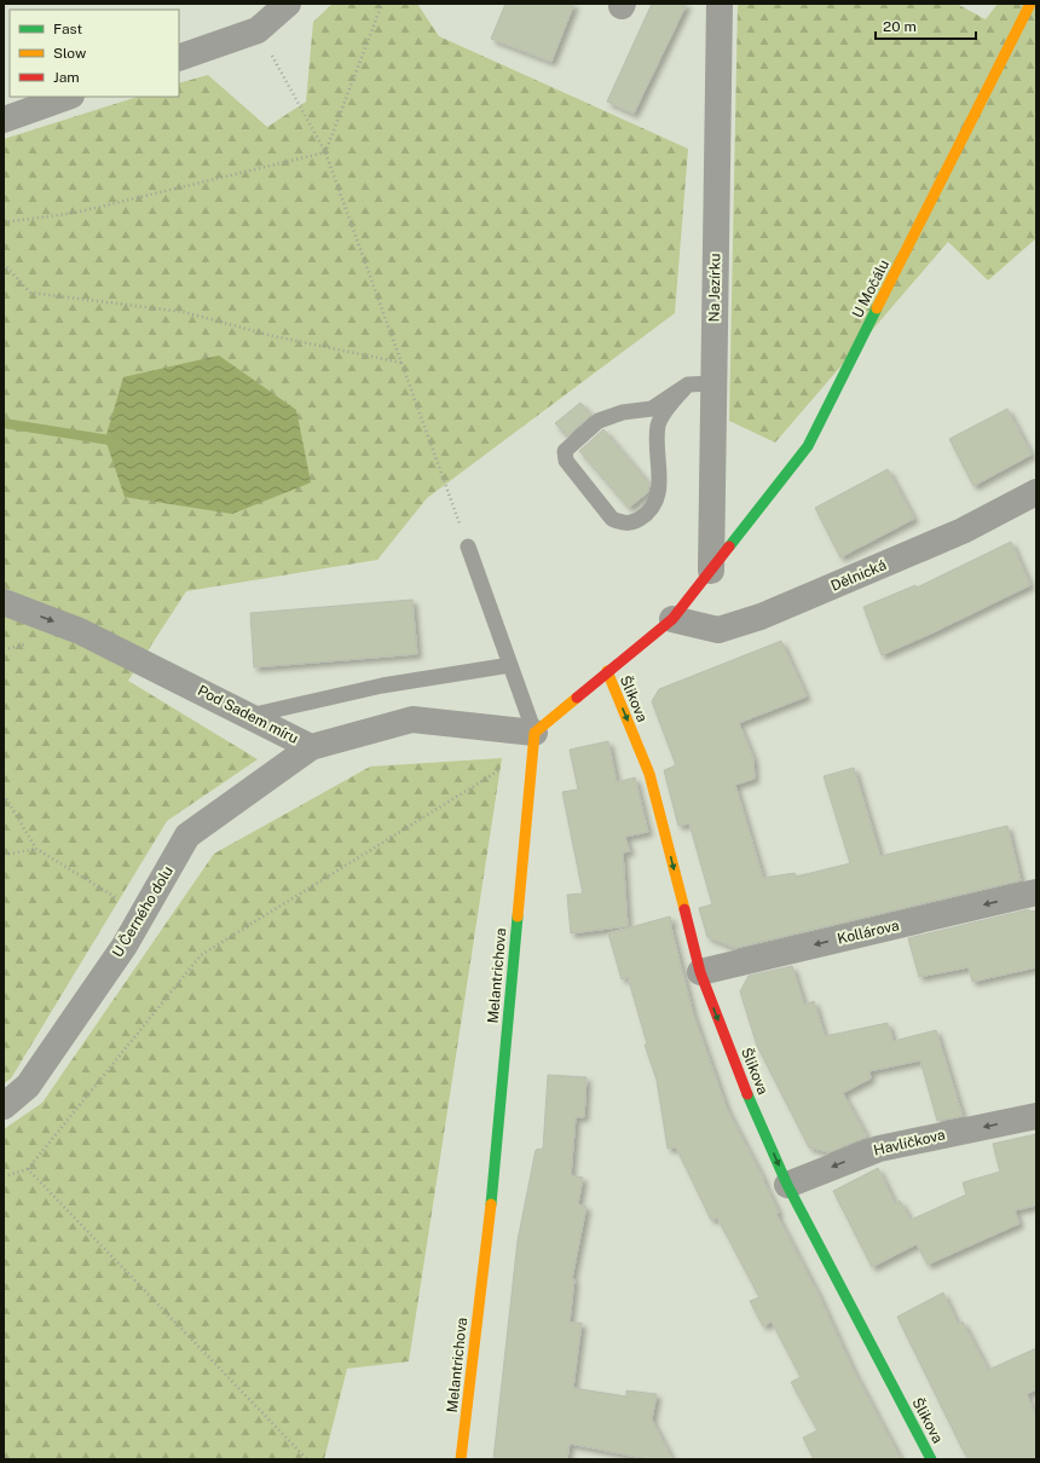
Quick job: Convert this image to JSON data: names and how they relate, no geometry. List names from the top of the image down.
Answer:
{
  "streets": {
    "street": [
      "Na Jezírku",
      "U Močálu",
      "Dělnická",
      "Šlikova",
      "Pod Sadem míru",
      "U Černého dolu",
      "Kollárova",
      "Melantrichova",
      "Havlíčkova"
    ]
  },
  "crossings": [
    ["Na Jezírku", "U Močálu"],
    ["Šlikova", "Kollárova"],
    ["Šlikova", "Havlíčkova"],
    ["Pod Sadem míru", "U Černého dolu"],
    ["Pod Sadem míru", "Melantrichova"]
  ],
  "one_way": [
    "Šlikova",
    "Pod Sadem míru",
    "Kollárova",
    "Havlíčkova"
  ],
  "legend": ["Fast", "Slow", "Jam"],
  "scale_bar": "20 m"
}
